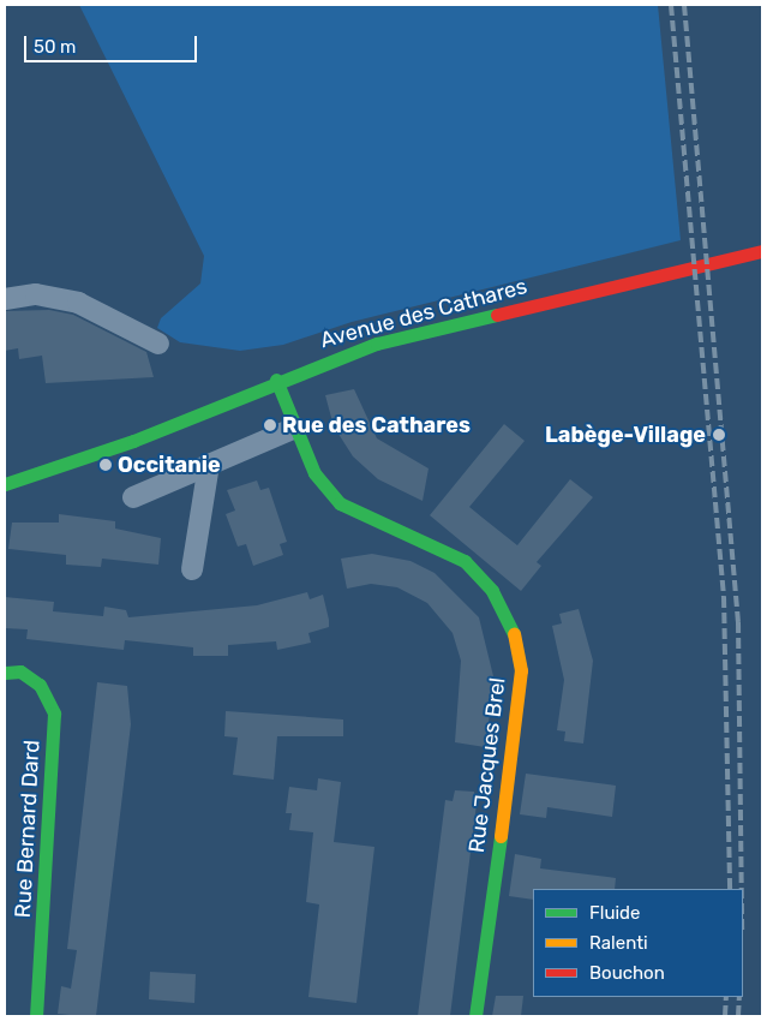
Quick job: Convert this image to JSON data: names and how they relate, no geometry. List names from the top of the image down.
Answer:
{
  "streets": {
    "street": ["Avenue des Cathares", "Rue Jacques Brel", "Rue Bernard Dard"]
  },
  "crossings": [
    ["Avenue des Cathares", "Rue Jacques Brel"]
  ],
  "places": ["Rue des Cathares", "Labège-Village", "Occitanie"],
  "legend": ["Fluide", "Ralenti", "Bouchon"],
  "scale_bar": "50 m"
}
